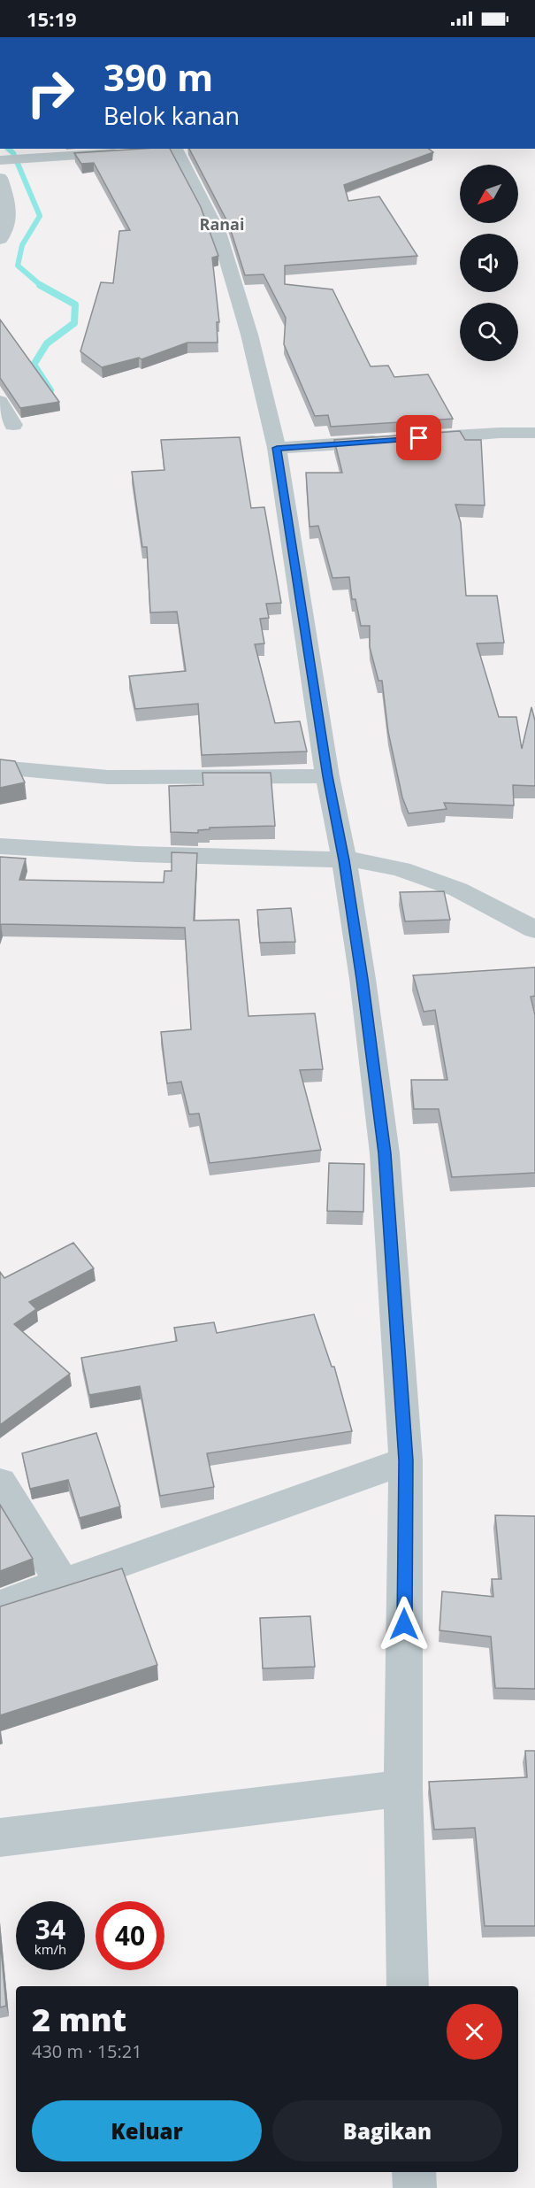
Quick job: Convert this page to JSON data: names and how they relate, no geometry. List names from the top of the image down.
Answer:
{
  "districts": ["Ranai"],
  "north": "bottom left",
  "page": {
    "status": "15:19",
    "turn": ["390 m", "Belok kanan"],
    "speed": "34 km/h",
    "limit": "40",
    "heading": ["2 mnt", "430 m · 15:21"],
    "buttons": ["Keluar", "Bagikan"]
  }
}
